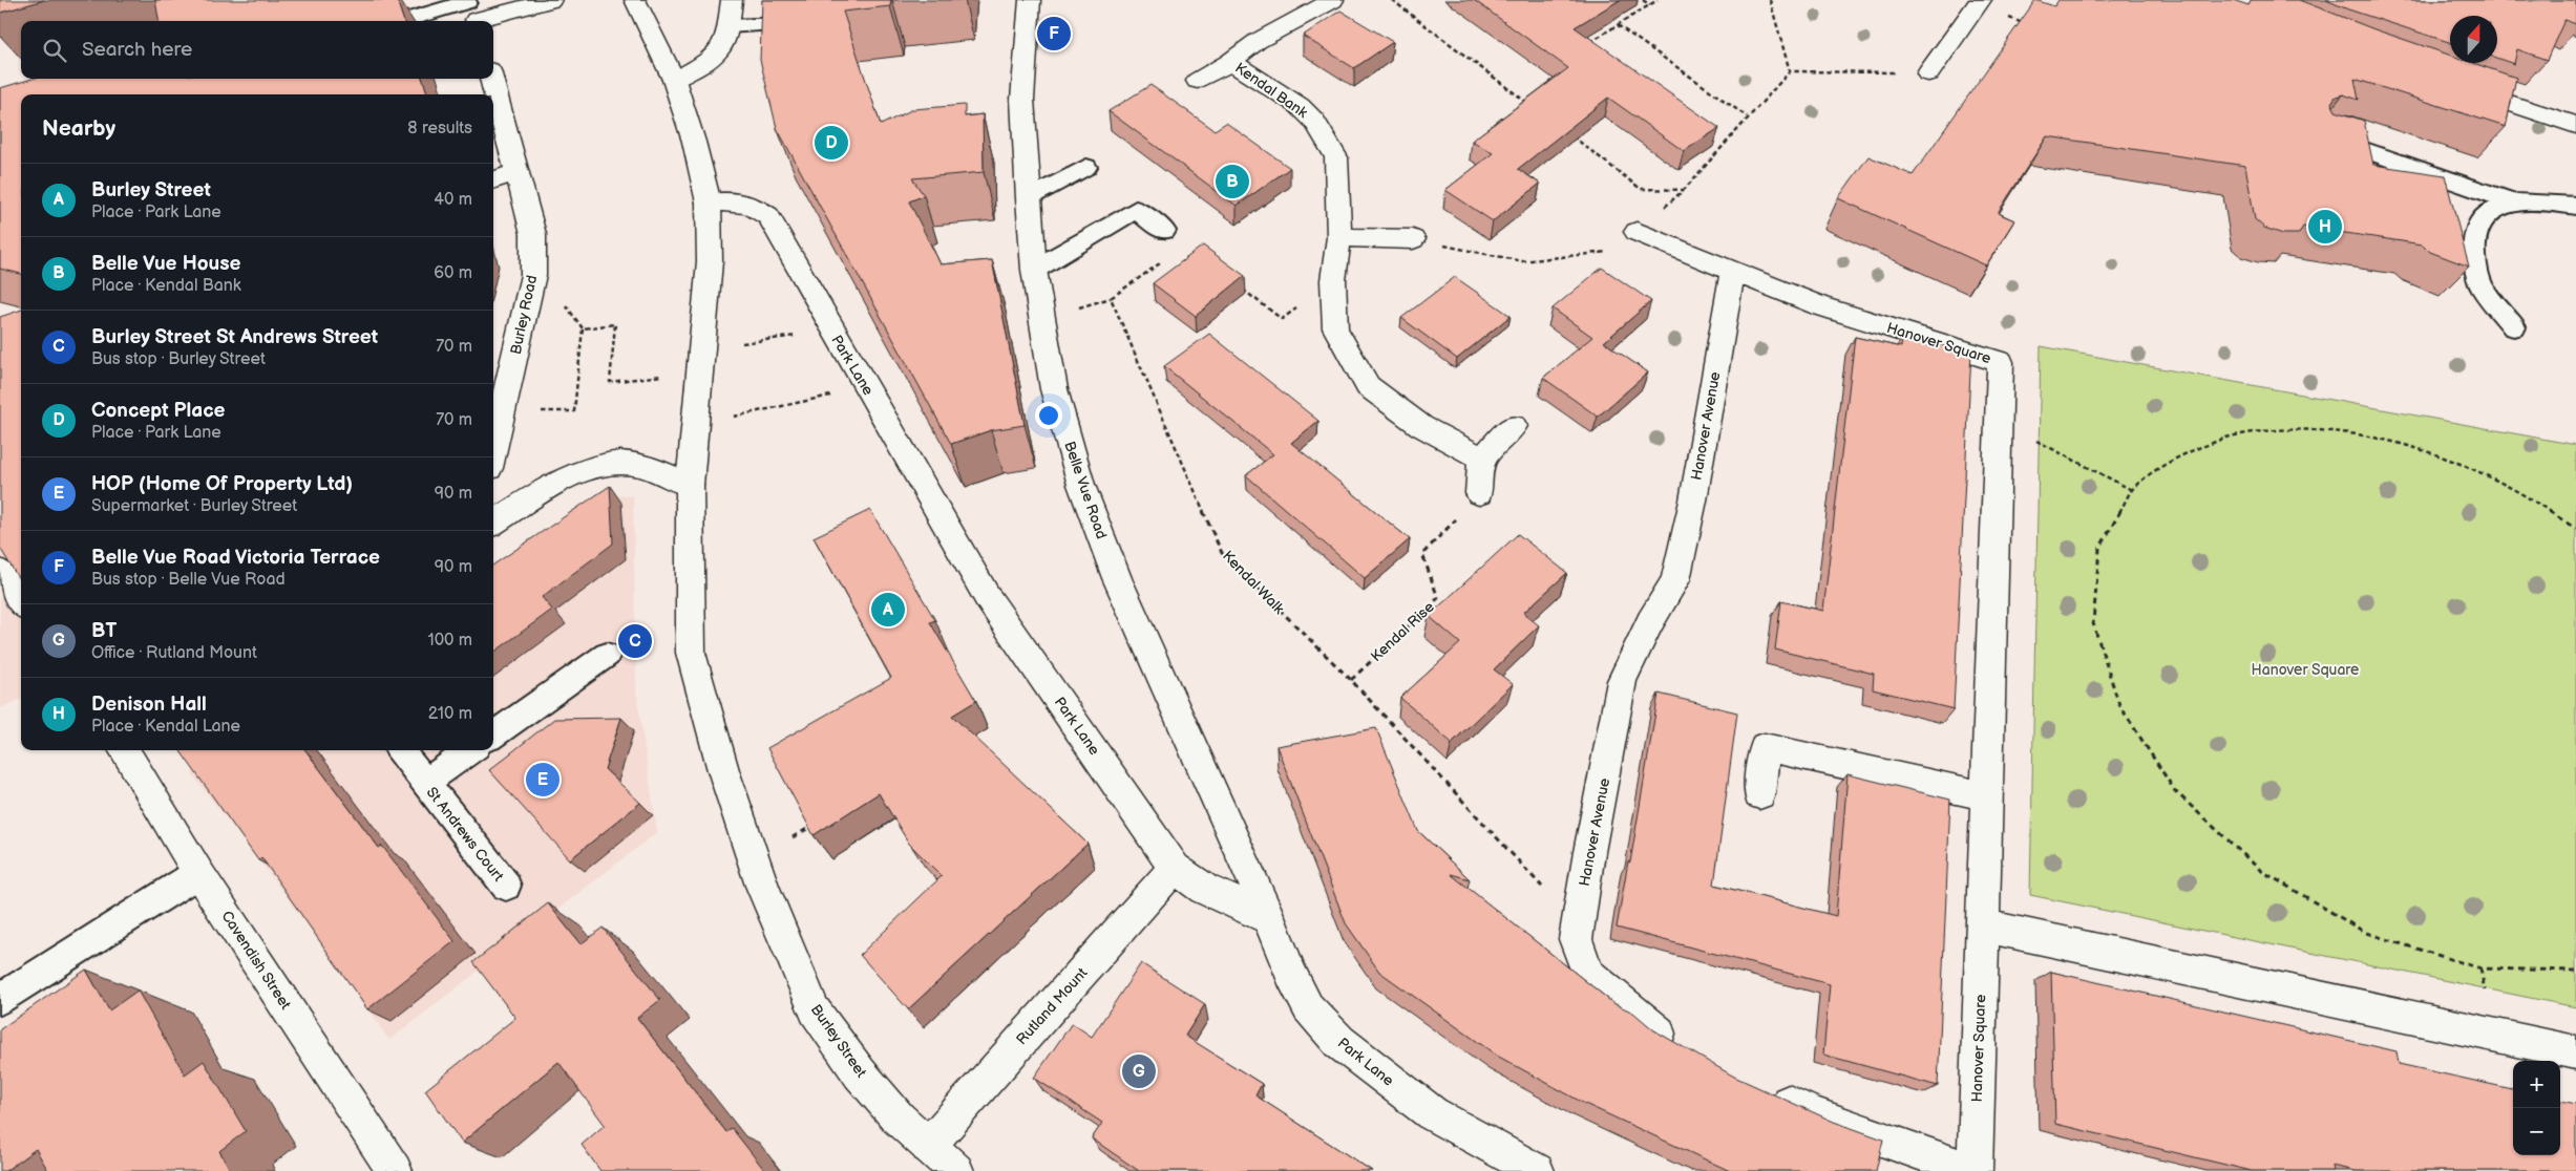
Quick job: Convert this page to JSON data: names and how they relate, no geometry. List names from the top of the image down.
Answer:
{
  "streets": {
    "street": [
      "Kendal Bank",
      "Burley Road",
      "Hanover Square",
      "Park Lane",
      "Hanover Avenue",
      "Belle Vue Road",
      "Cavendish Street",
      "Rutland Mount",
      "Burley Street"
    ],
    "lane": ["St Andrews Court"],
    "path": ["Kendal Walk", "Kendal Rise"]
  },
  "crossings": [
    ["Hanover Square", "Hanover Avenue"],
    ["Park Lane", "Belle Vue Road"],
    ["Park Lane", "Rutland Mount"],
    ["Park Lane", "Burley Street"],
    ["Hanover Avenue", "Kendal Walk"],
    ["Kendal Walk", "Kendal Rise"],
    ["Rutland Mount", "Burley Street"]
  ],
  "parks": ["Hanover Square"],
  "north": "top",
  "page": {
    "pins": [
      "F",
      "D",
      "B",
      "H",
      "A",
      "C",
      "E",
      "G"
    ],
    "search": "Search here",
    "heading": ["Nearby", "8 results"],
    "list": [
      {
        "mark": "A",
        "name": "Burley Street",
        "note": "Place · Park Lane",
        "value": "40 m"
      },
      {
        "mark": "B",
        "name": "Belle Vue House",
        "note": "Place · Kendal Bank",
        "value": "60 m"
      },
      {
        "mark": "C",
        "name": "Burley Street St Andrews Street",
        "note": "Bus stop · Burley Street",
        "value": "70 m"
      },
      {
        "mark": "D",
        "name": "Concept Place",
        "note": "Place · Park Lane",
        "value": "70 m"
      },
      {
        "mark": "E",
        "name": "HOP (Home Of Property Ltd)",
        "note": "Supermarket · Burley Street",
        "value": "90 m"
      },
      {
        "mark": "F",
        "name": "Belle Vue Road Victoria Terrace",
        "note": "Bus stop · Belle Vue Road",
        "value": "90 m"
      },
      {
        "mark": "G",
        "name": "BT",
        "note": "Office · Rutland Mount",
        "value": "100 m"
      },
      {
        "mark": "H",
        "name": "Denison Hall",
        "note": "Place · Kendal Lane",
        "value": "210 m"
      }
    ],
    "map_buttons": ["+", "−"]
  }
}
